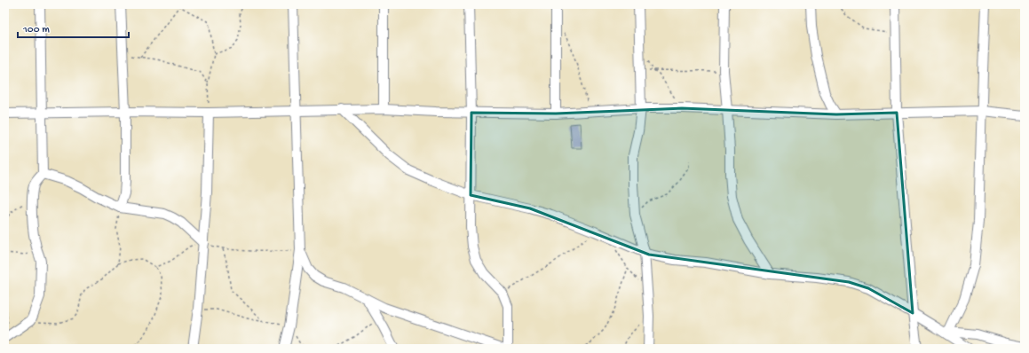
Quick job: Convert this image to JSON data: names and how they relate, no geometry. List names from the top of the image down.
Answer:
{
  "scale_bar": "100 m"
}
